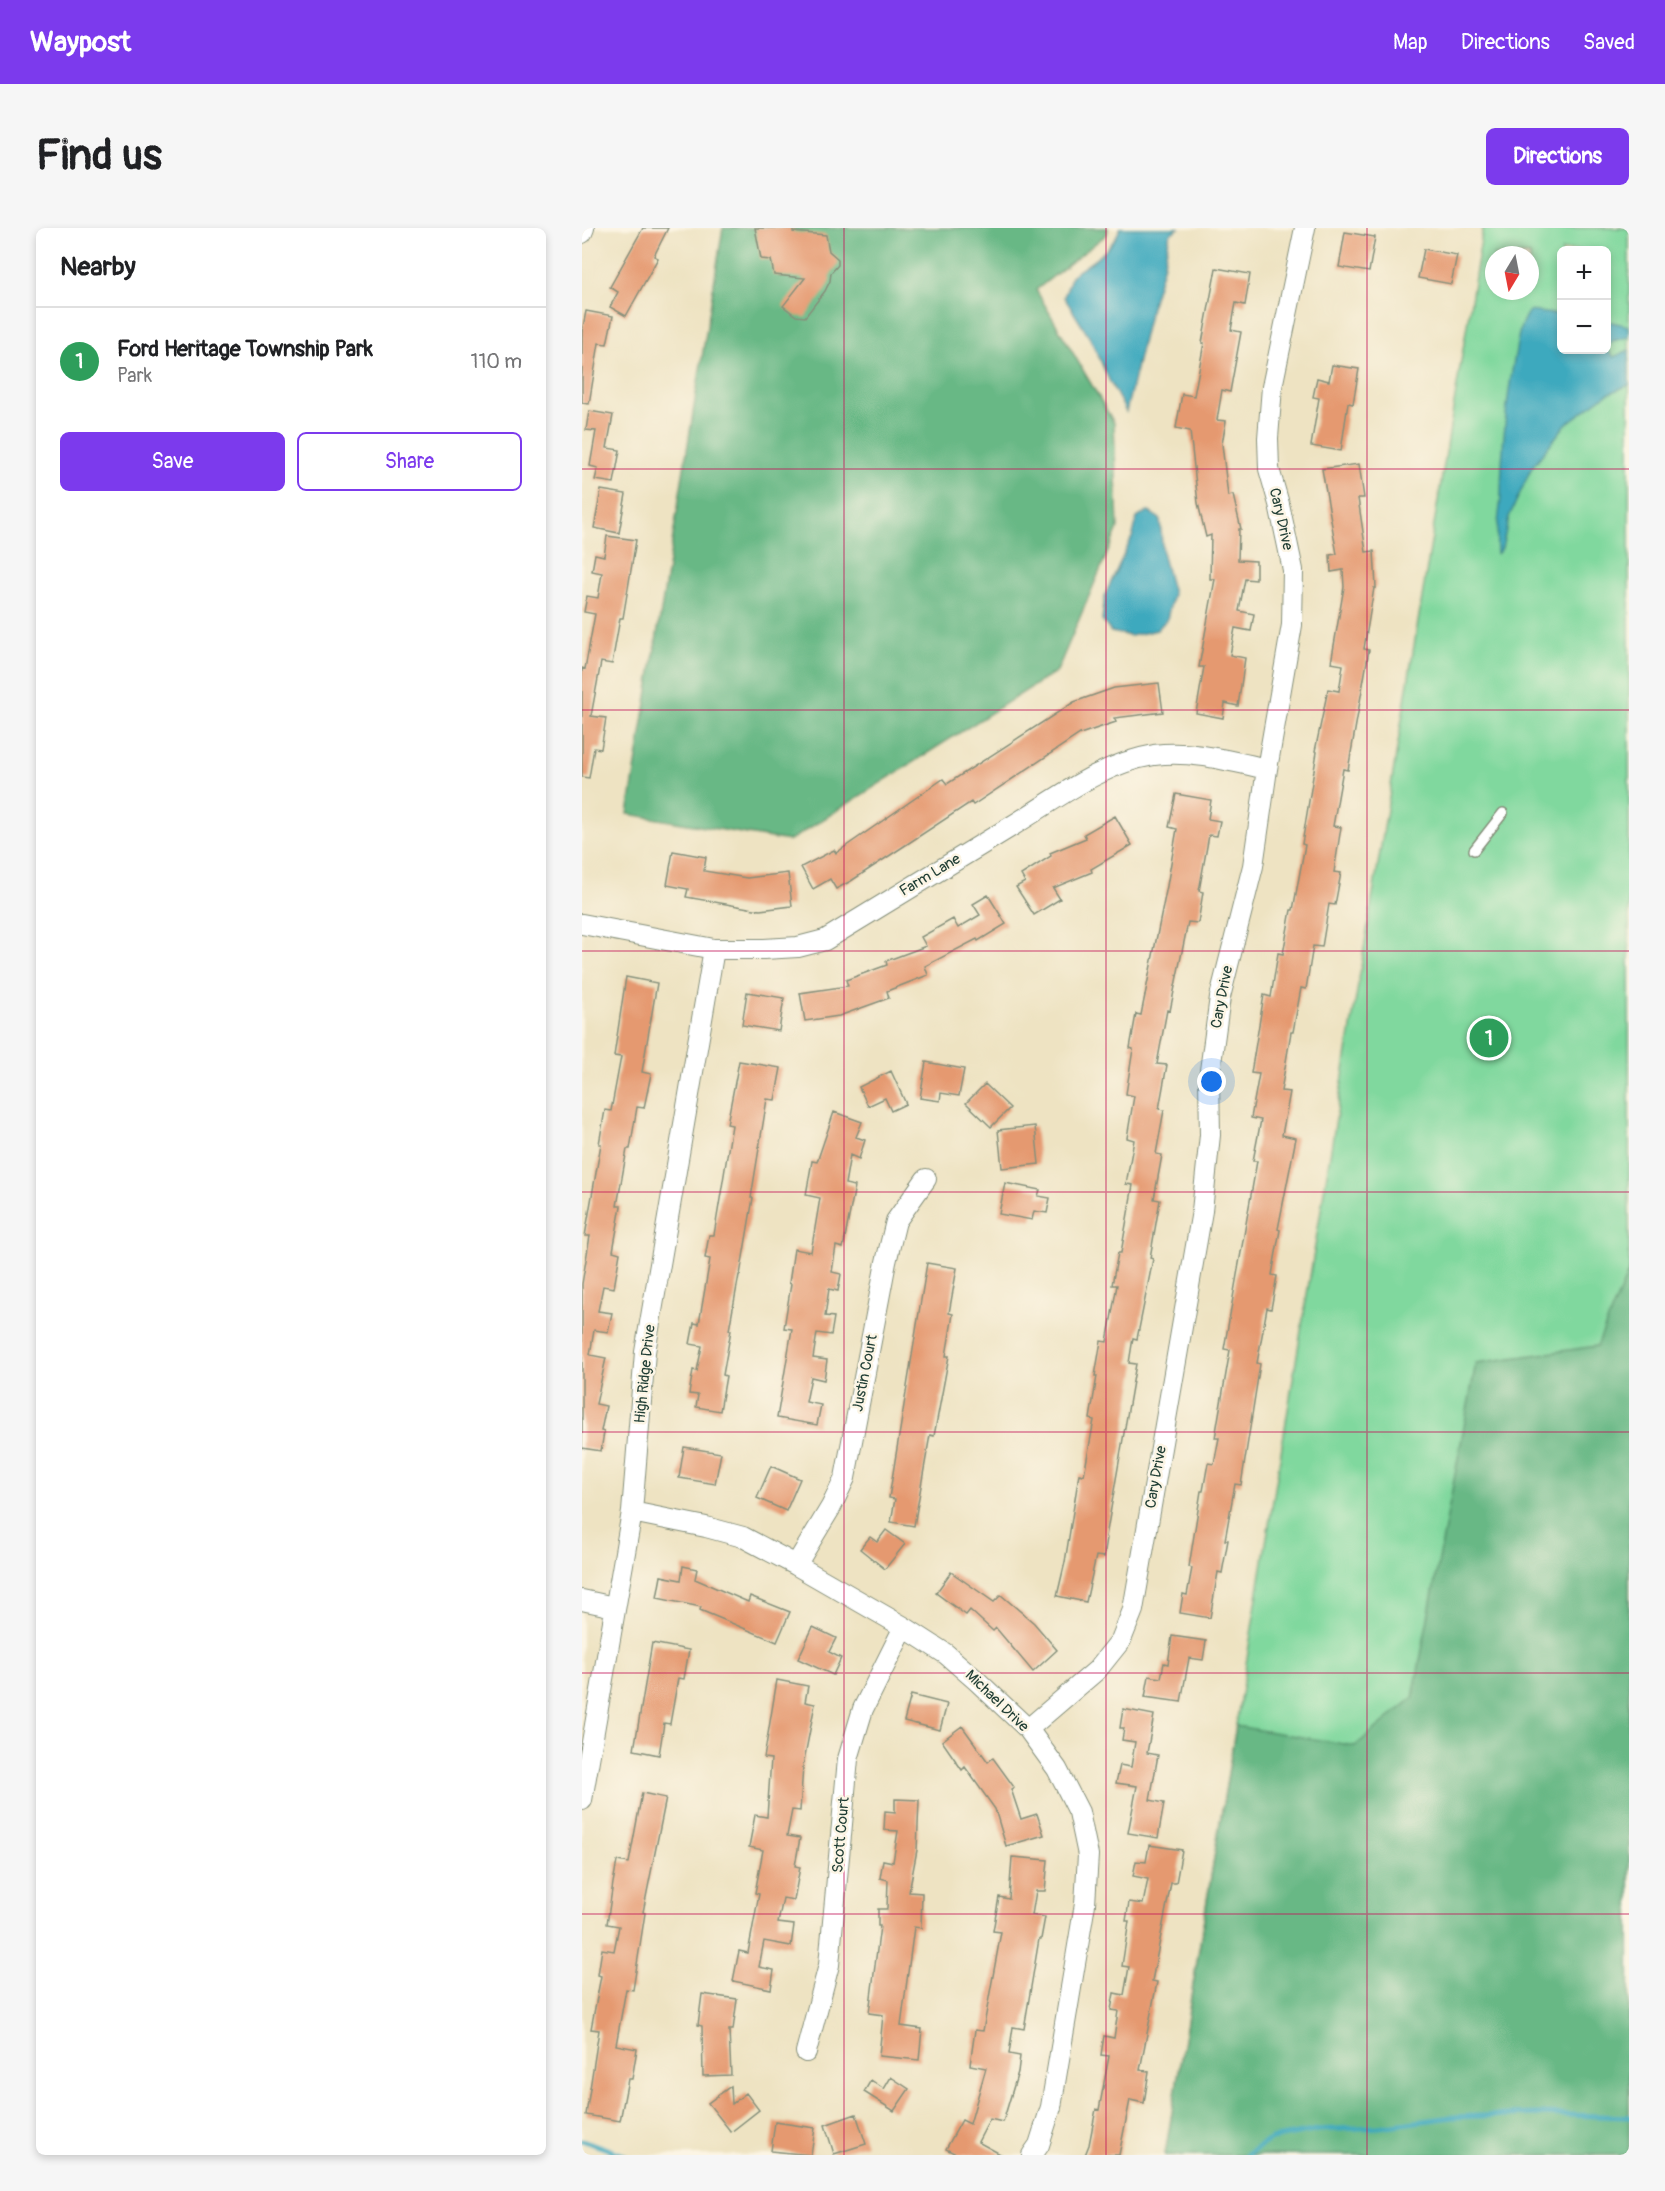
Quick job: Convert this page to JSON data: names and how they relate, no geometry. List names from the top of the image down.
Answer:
{
  "streets": {
    "street": [
      "Cary Drive",
      "Farm Lane",
      "Justin Court",
      "High Ridge Drive",
      "Michael Drive",
      "Scott Court"
    ]
  },
  "crossings": [
    ["Cary Drive", "Farm Lane"],
    ["Cary Drive", "Michael Drive"],
    ["Farm Lane", "High Ridge Drive"],
    ["Justin Court", "Michael Drive"],
    ["High Ridge Drive", "Michael Drive"],
    ["Michael Drive", "Scott Court"]
  ],
  "north": "bottom",
  "page": {
    "header": "Waypost",
    "nav": ["Map", "Directions", "Saved"],
    "buttons": [
      "Directions",
      ["Save", "Share"]
    ],
    "title": "Find us",
    "heading": "Nearby",
    "map_buttons": ["+", "−"],
    "list": [
      {
        "mark": "1",
        "name": "Ford Heritage Township Park",
        "note": "Park",
        "value": "110 m"
      }
    ],
    "pins": "1"
  }
}
